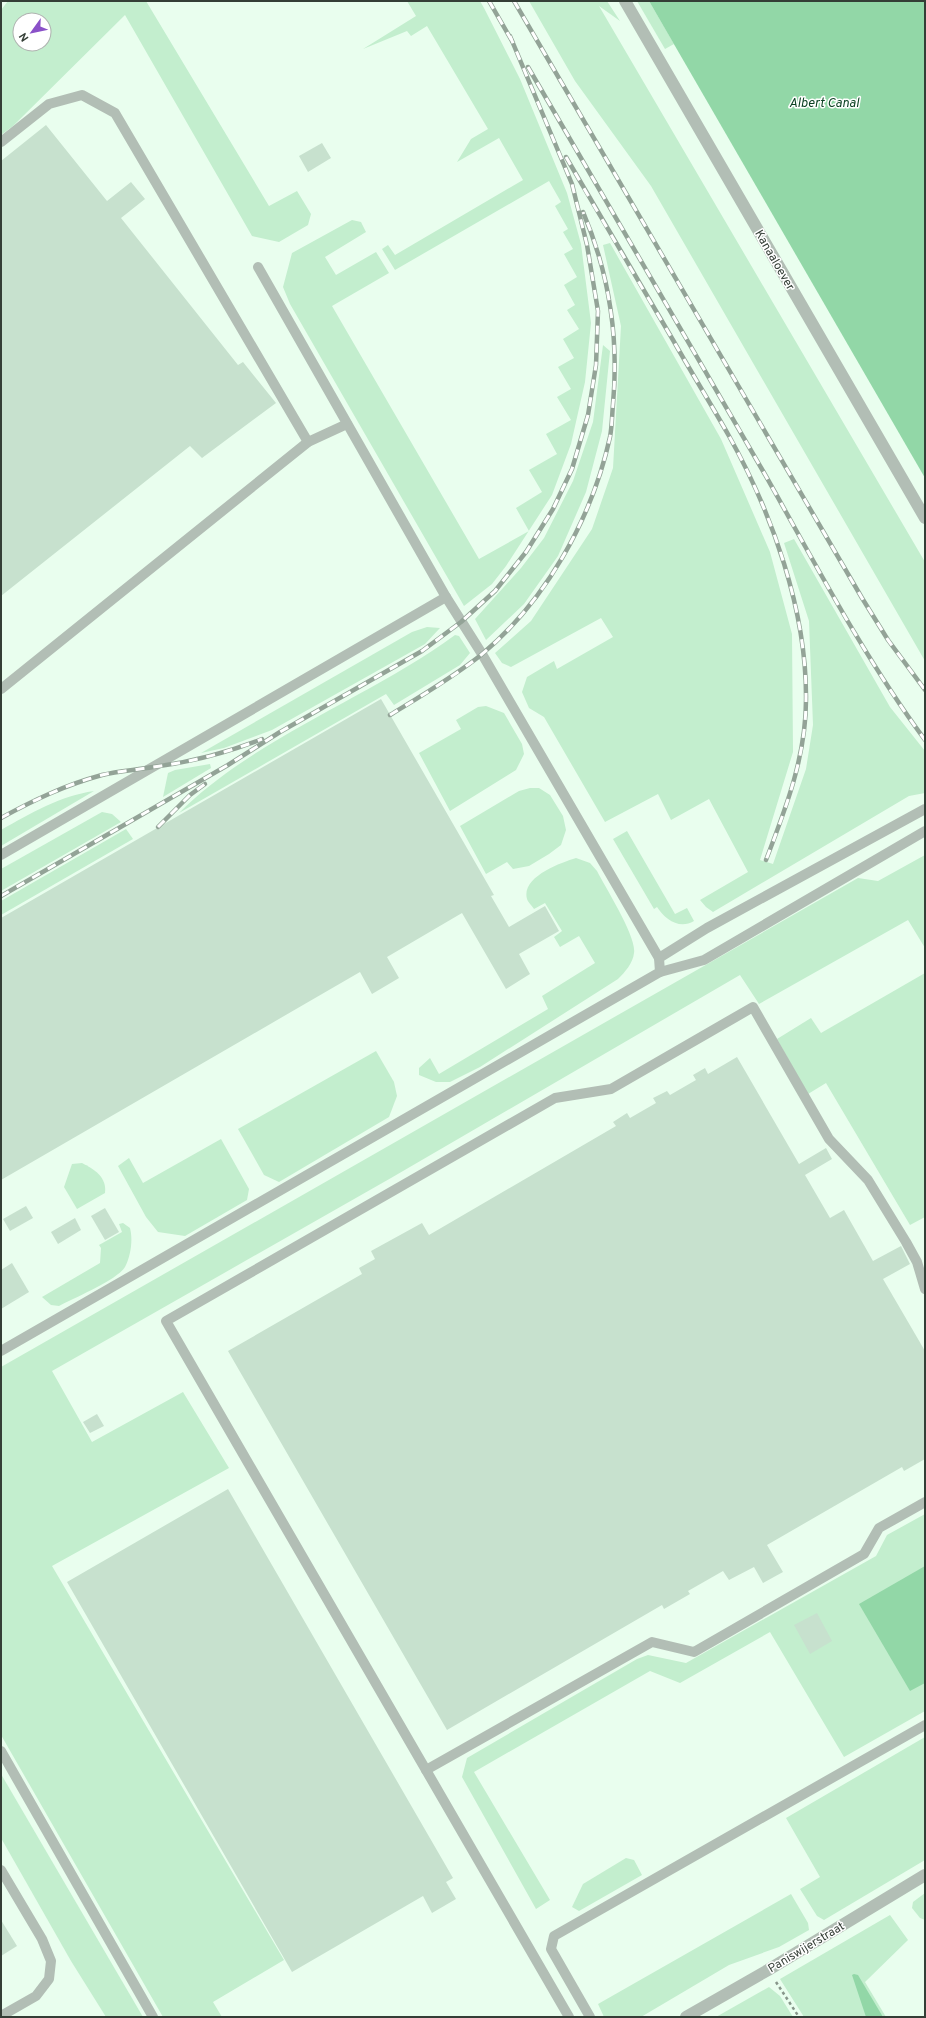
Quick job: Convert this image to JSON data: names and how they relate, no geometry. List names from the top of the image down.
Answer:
{
  "streets": {
    "street": ["Kanaaloever", "Paniswijerstraat"]
  },
  "water": ["Albert Canal"],
  "north": "bottom left"
}
